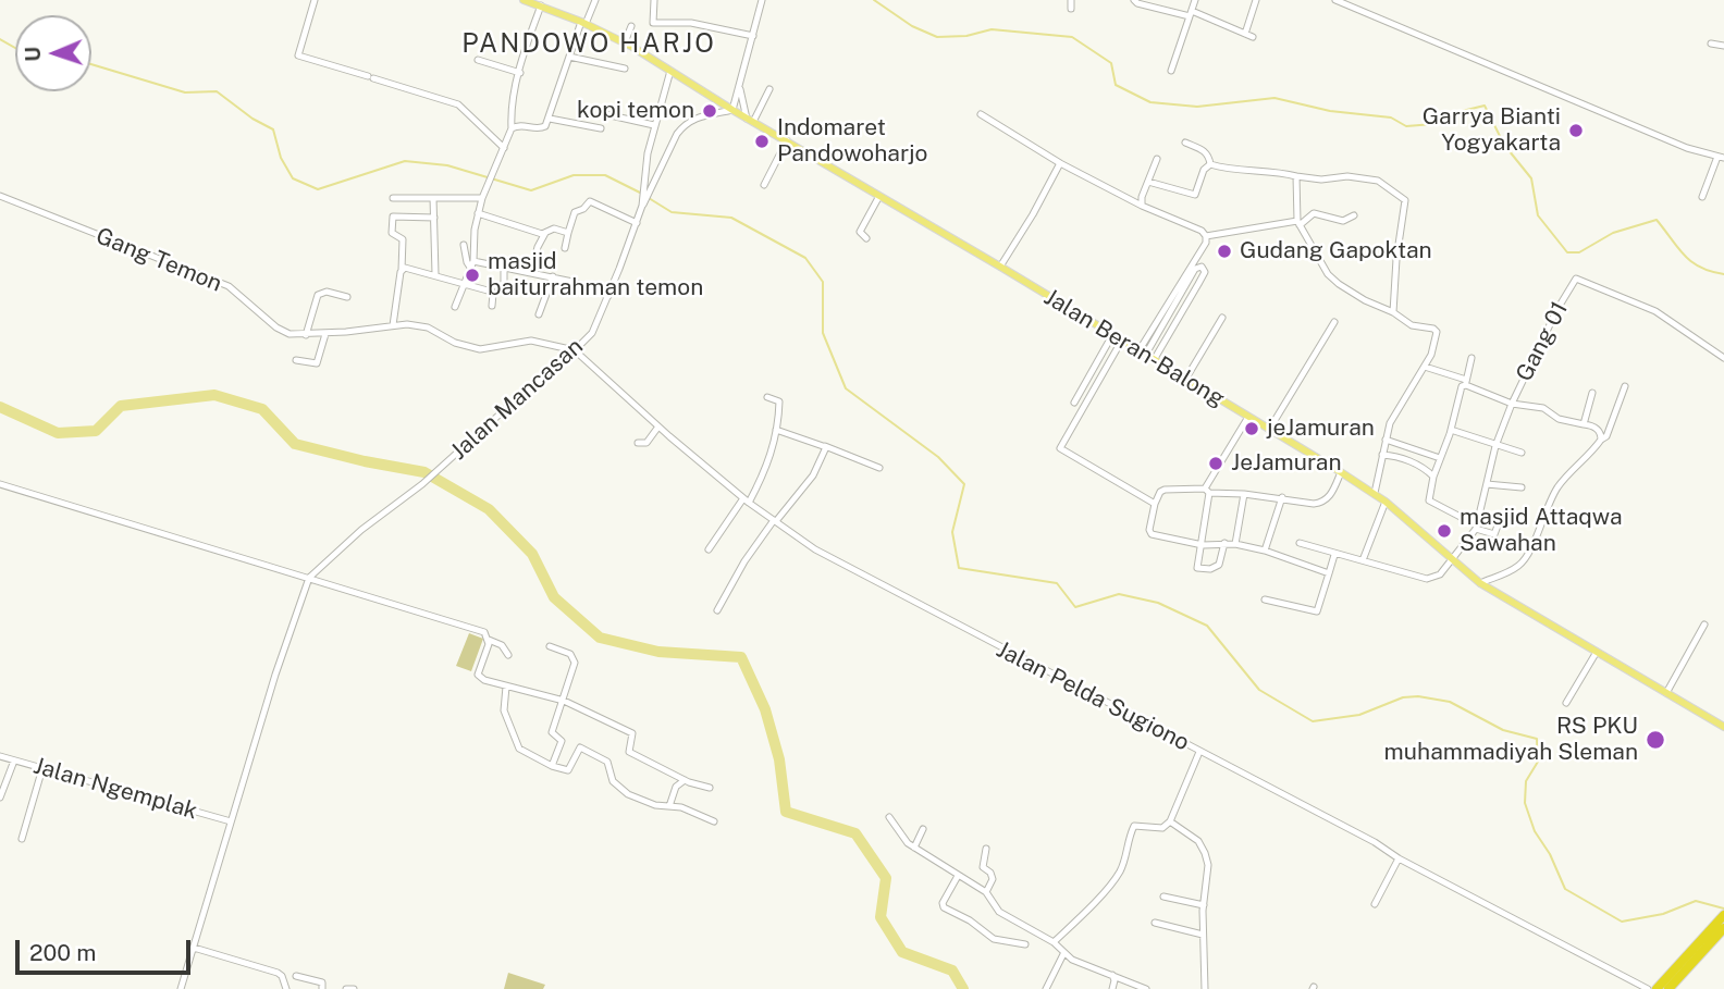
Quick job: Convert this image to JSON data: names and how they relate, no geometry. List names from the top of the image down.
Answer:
{
  "streets": {
    "main road": ["Jalan Beran-Balong"],
    "street": [
      "Gang Temon",
      "Gang 01",
      "Jalan Mancasan",
      "Jalan Pelda Sugiono",
      "Jalan Ngemplak"
    ]
  },
  "crossings": [
    ["Gang Temon", "Jalan Mancasan"],
    ["Gang Temon", "Jalan Pelda Sugiono"],
    ["Gang 01", "Jalan Beran-Balong"],
    ["Jalan Beran-Balong", "Jalan Mancasan"],
    ["Jalan Mancasan", "Jalan Pelda Sugiono"]
  ],
  "districts": ["PANDOWO HARJO"],
  "places": [
    "kopi temon",
    "Garrya Bianti Yogyakarta",
    "Indomaret Pandowoharjo",
    "Gudang Gapoktan",
    "masjid baiturrahman temon",
    "jeJamuran",
    "JeJamuran",
    "masjid Attaqwa Sawahan",
    "RS PKU muhammadiyah Sleman"
  ],
  "scale_bar": "200 m",
  "north": "left"
}
